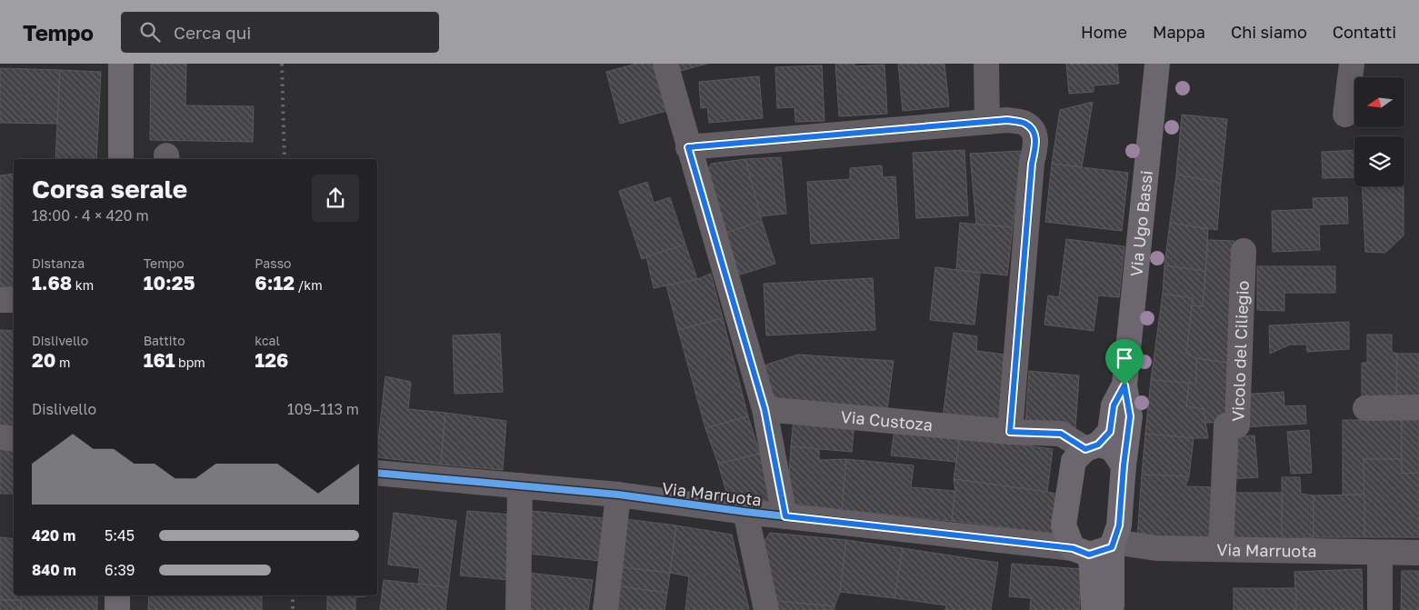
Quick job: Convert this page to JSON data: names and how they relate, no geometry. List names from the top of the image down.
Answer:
{
  "streets": {
    "main road": ["Via Ugo Bassi"],
    "street": ["Vicolo del Ciliegio", "Via Custoza", "Via Marruota"]
  },
  "crossings": [
    ["Via Ugo Bassi", "Via Custoza"],
    ["Vicolo del Ciliegio", "Via Marruota"]
  ],
  "north": "left",
  "page": {
    "header": "Tempo",
    "search": "Cerca qui",
    "nav": [
      "Home",
      "Mappa",
      "Chi siamo",
      "Contatti"
    ],
    "heading": ["Corsa serale", "18:00 · 4 × 420 m"],
    "stats": [
      ["Distanza", "1.68 km"],
      ["Tempo", "10:25"],
      ["Passo", "6:12 /km"],
      ["Dislivello", "20 m"],
      ["Battito", "161 bpm"],
      ["kcal", "126"]
    ],
    "chart": ["Dislivello", "109–113 m"],
    "list": [
      {
        "name": "420 m",
        "note": "5:45"
      },
      {
        "name": "840 m",
        "note": "6:39"
      }
    ]
  }
}
